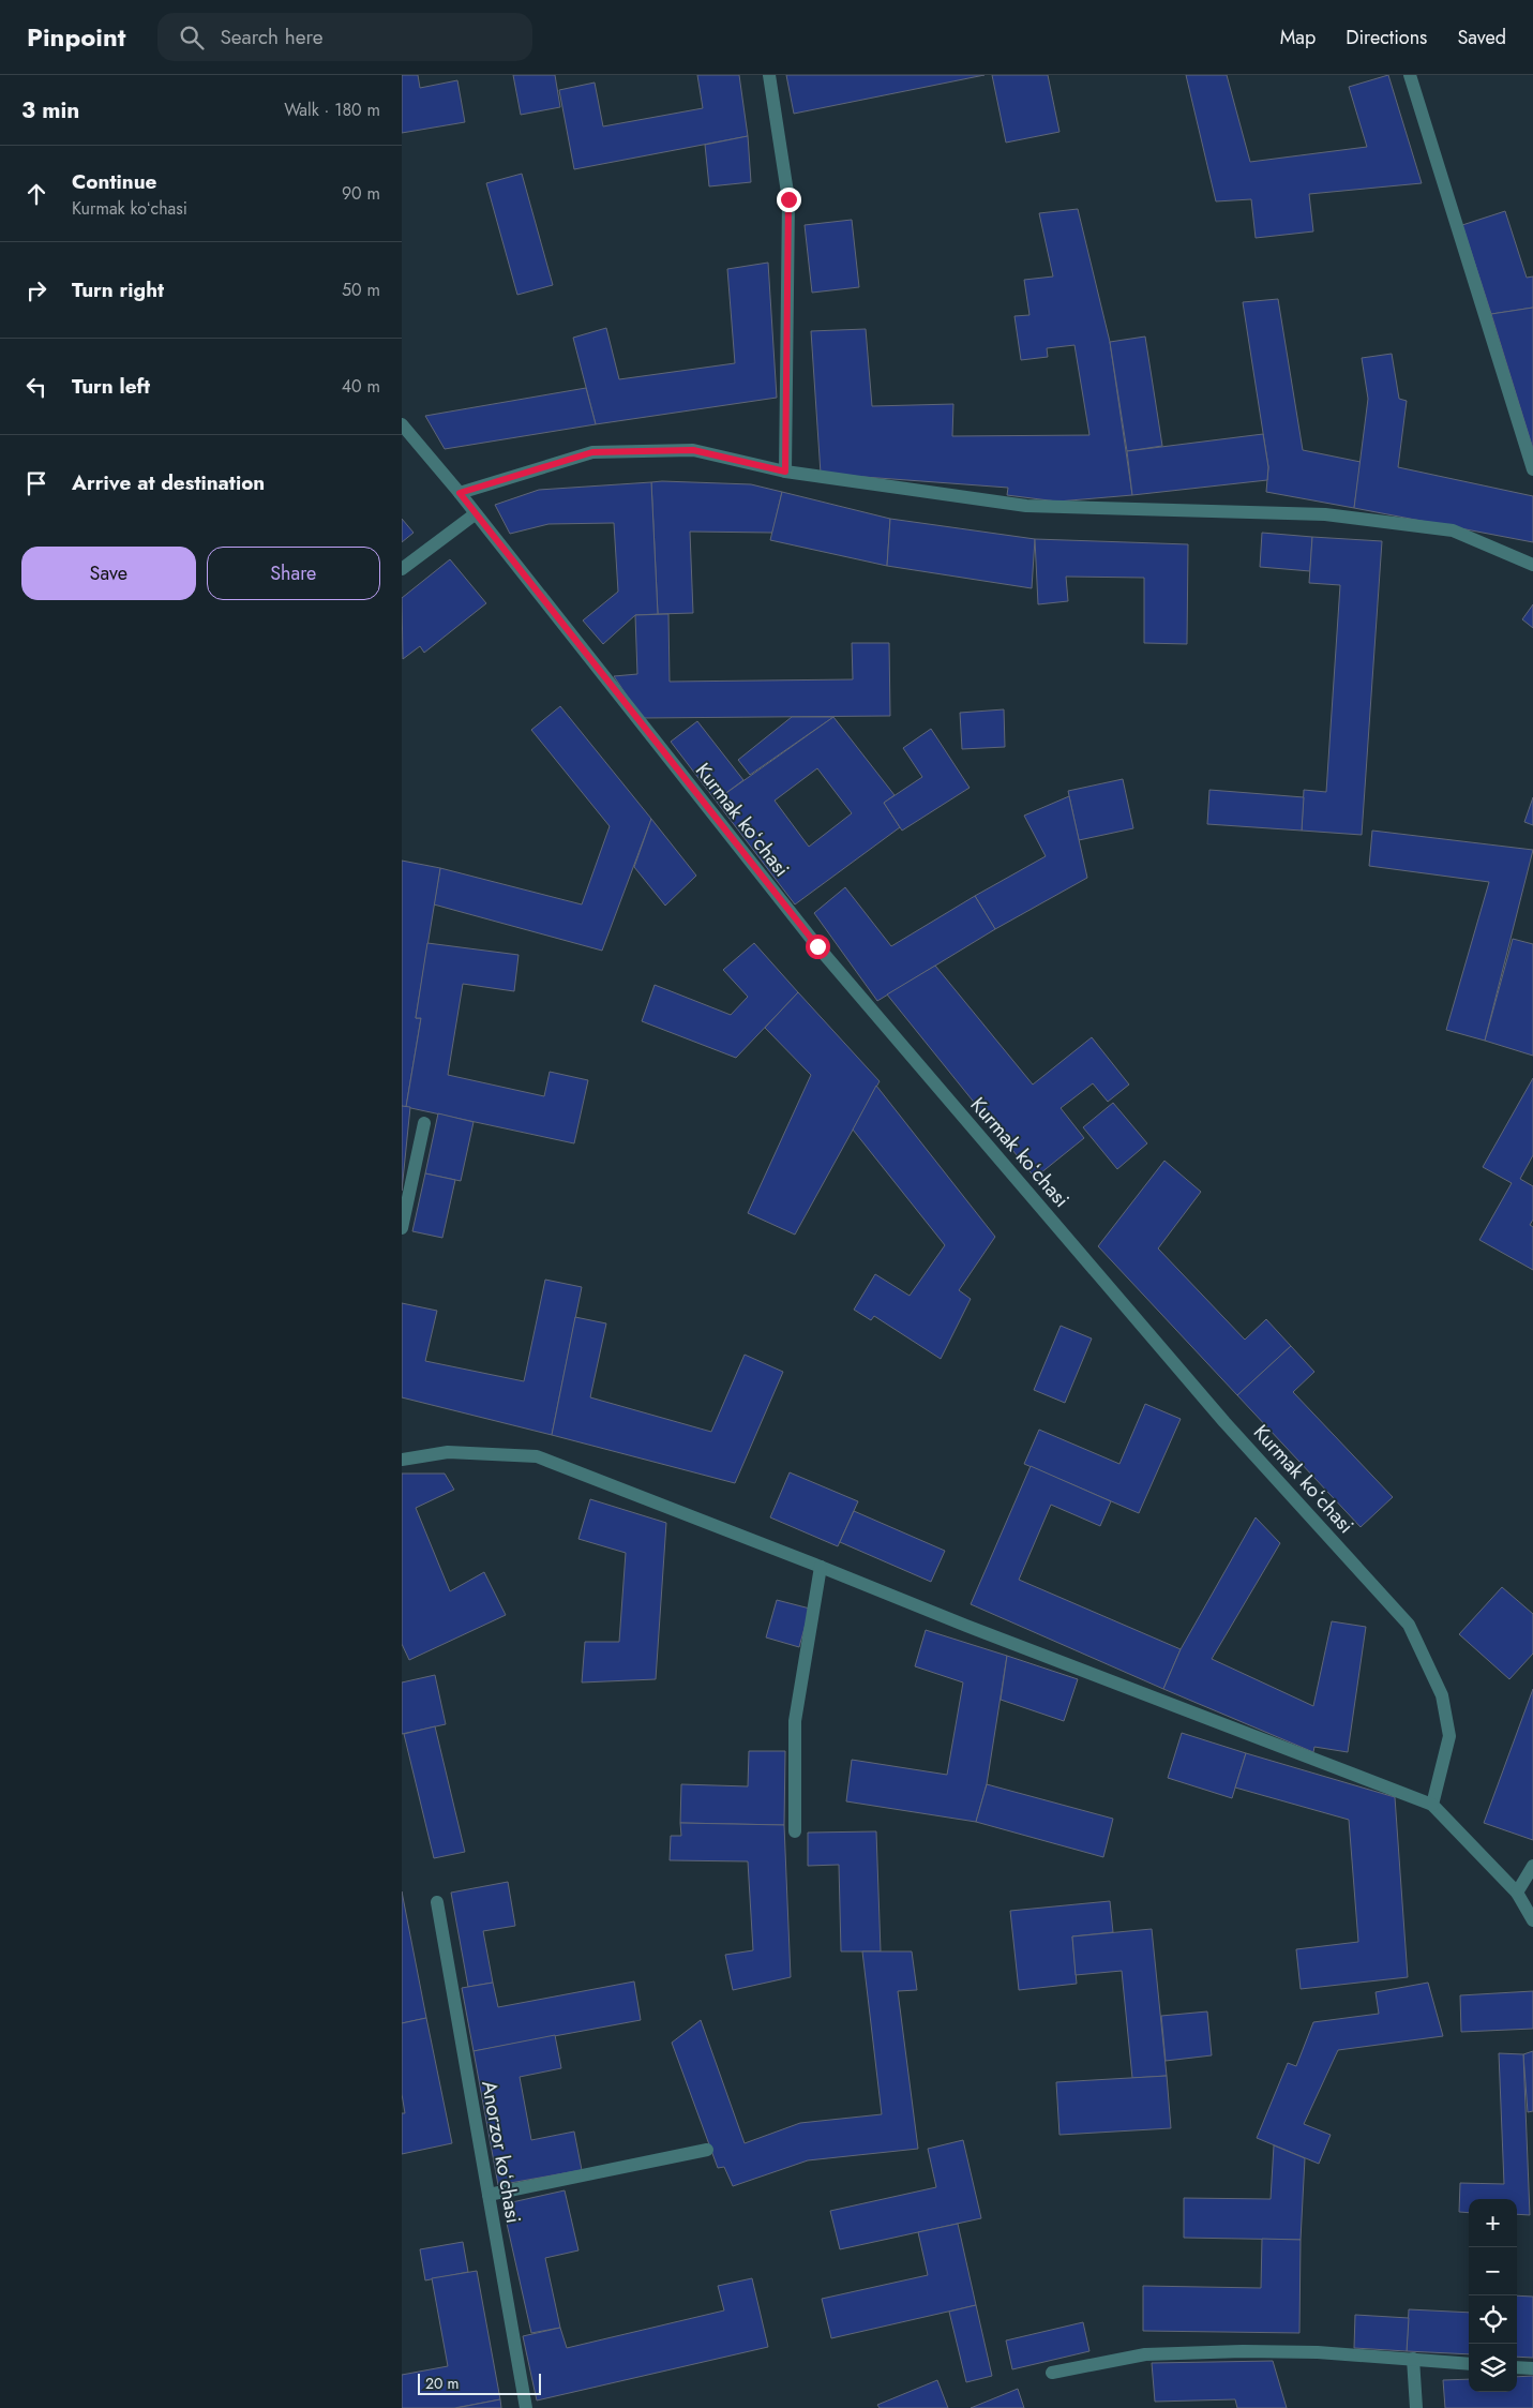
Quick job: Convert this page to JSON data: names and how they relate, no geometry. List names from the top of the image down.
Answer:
{
  "streets": {
    "street": ["Kurmak koʻchasi", "Anorzor koʻchasi"]
  },
  "scale_bar": "20 m",
  "page": {
    "header": "Pinpoint",
    "search": "Search here",
    "nav": ["Map", "Directions", "Saved"],
    "heading": ["3 min", "Walk · 180 m"],
    "list": [
      ["Continue", "Kurmak koʻchasi", "90 m"],
      ["Turn right", "50 m"],
      ["Turn left", "40 m"],
      "Arrive at destination"
    ],
    "buttons": ["Save", "Share"],
    "map_buttons": ["+", "−"],
    "scale": "20 m"
  }
}
